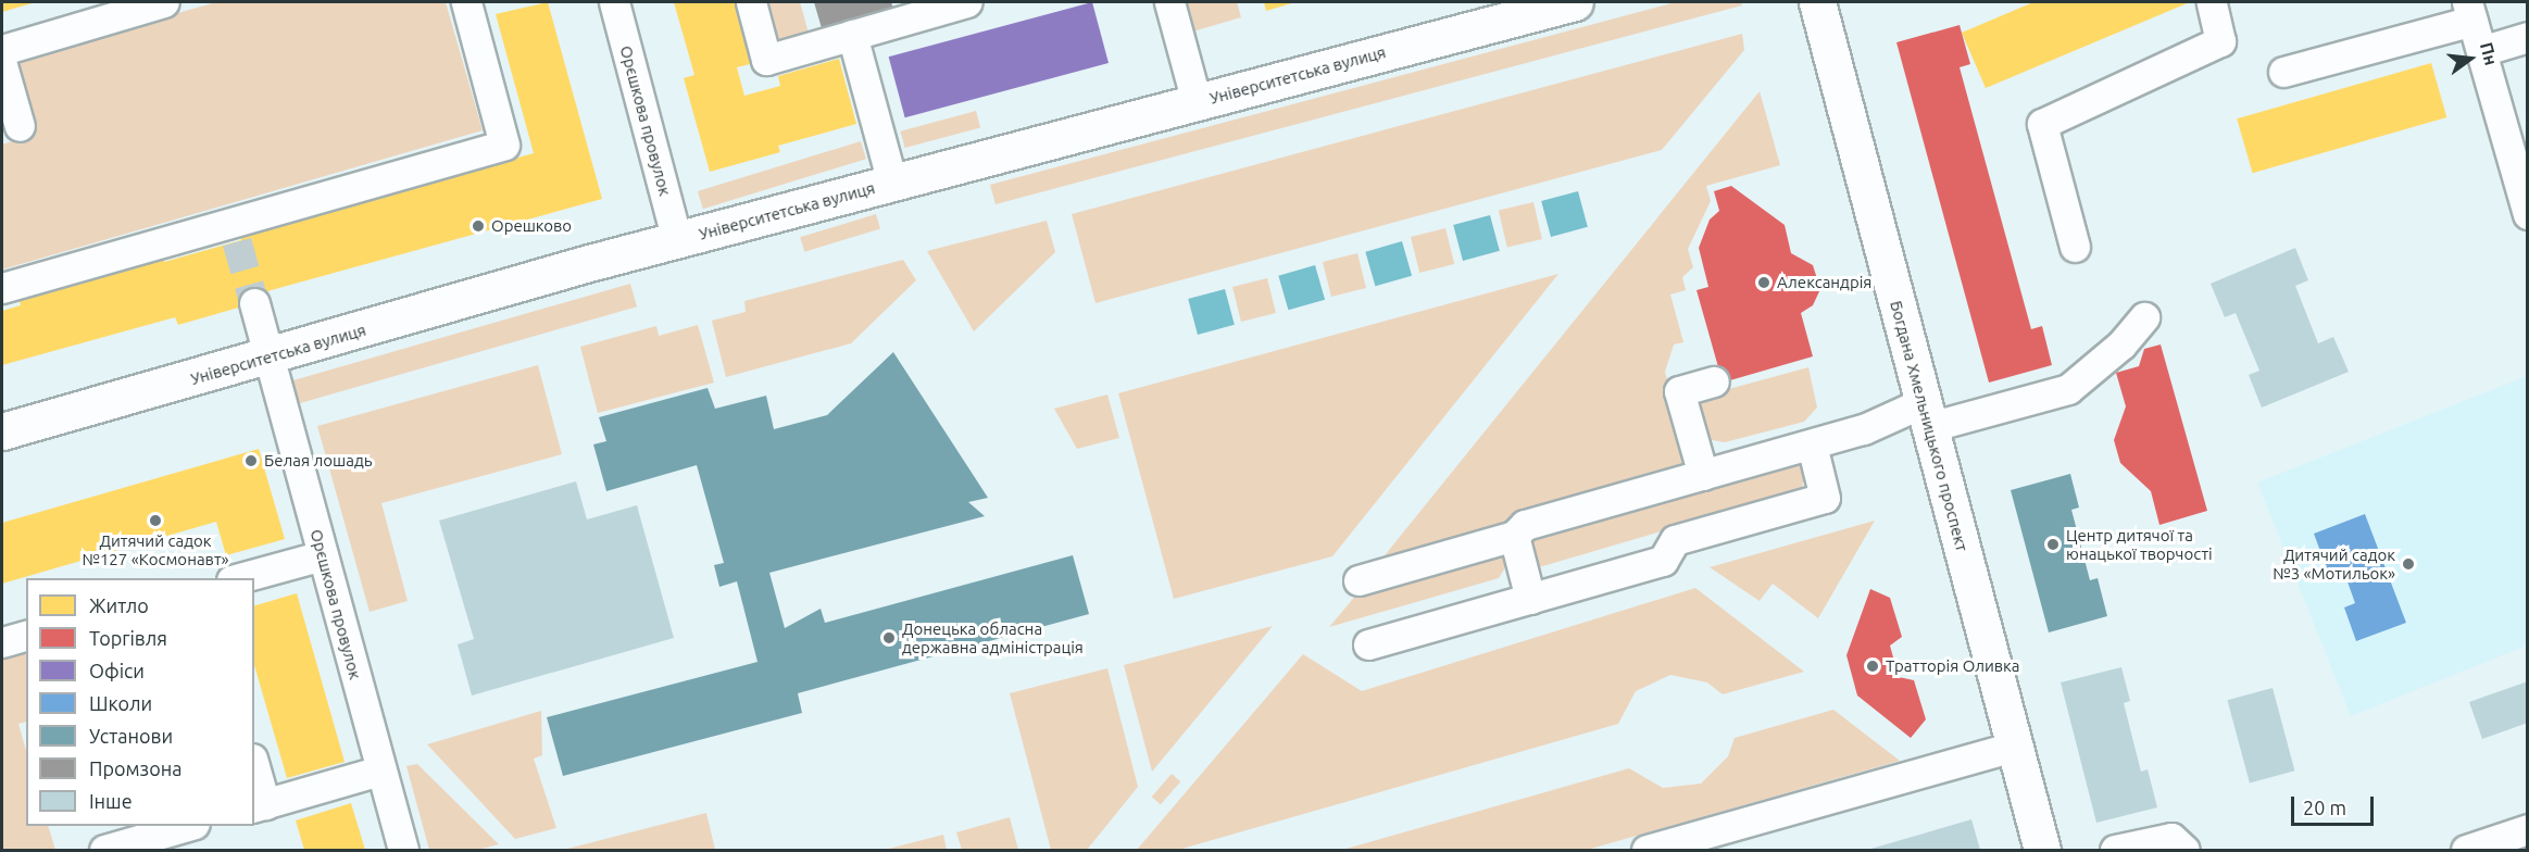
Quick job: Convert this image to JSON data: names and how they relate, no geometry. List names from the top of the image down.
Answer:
{
  "streets": {
    "main road": ["Університетська вулиця", "Богдана Хмельницького проспект"],
    "street": ["Орєшкова провулок"]
  },
  "crossings": [
    ["Університетська вулиця", "Орєшкова провулок"]
  ],
  "places": [
    "Орешково",
    "Александрія",
    "Белая лошадь",
    "Дитячий садок №127 «Космонавт»",
    "Центр дитячої та юнацької творчості",
    "Дитячий садок №3 «Мотильок»",
    "Донецька обласна державна адміністрація",
    "Тратторія Оливка"
  ],
  "legend": [
    "Житло",
    "Торгівля",
    "Офіси",
    "Школи",
    "Установи",
    "Промзона",
    "Інше"
  ],
  "scale_bar": "20 m",
  "north": "right"
}
